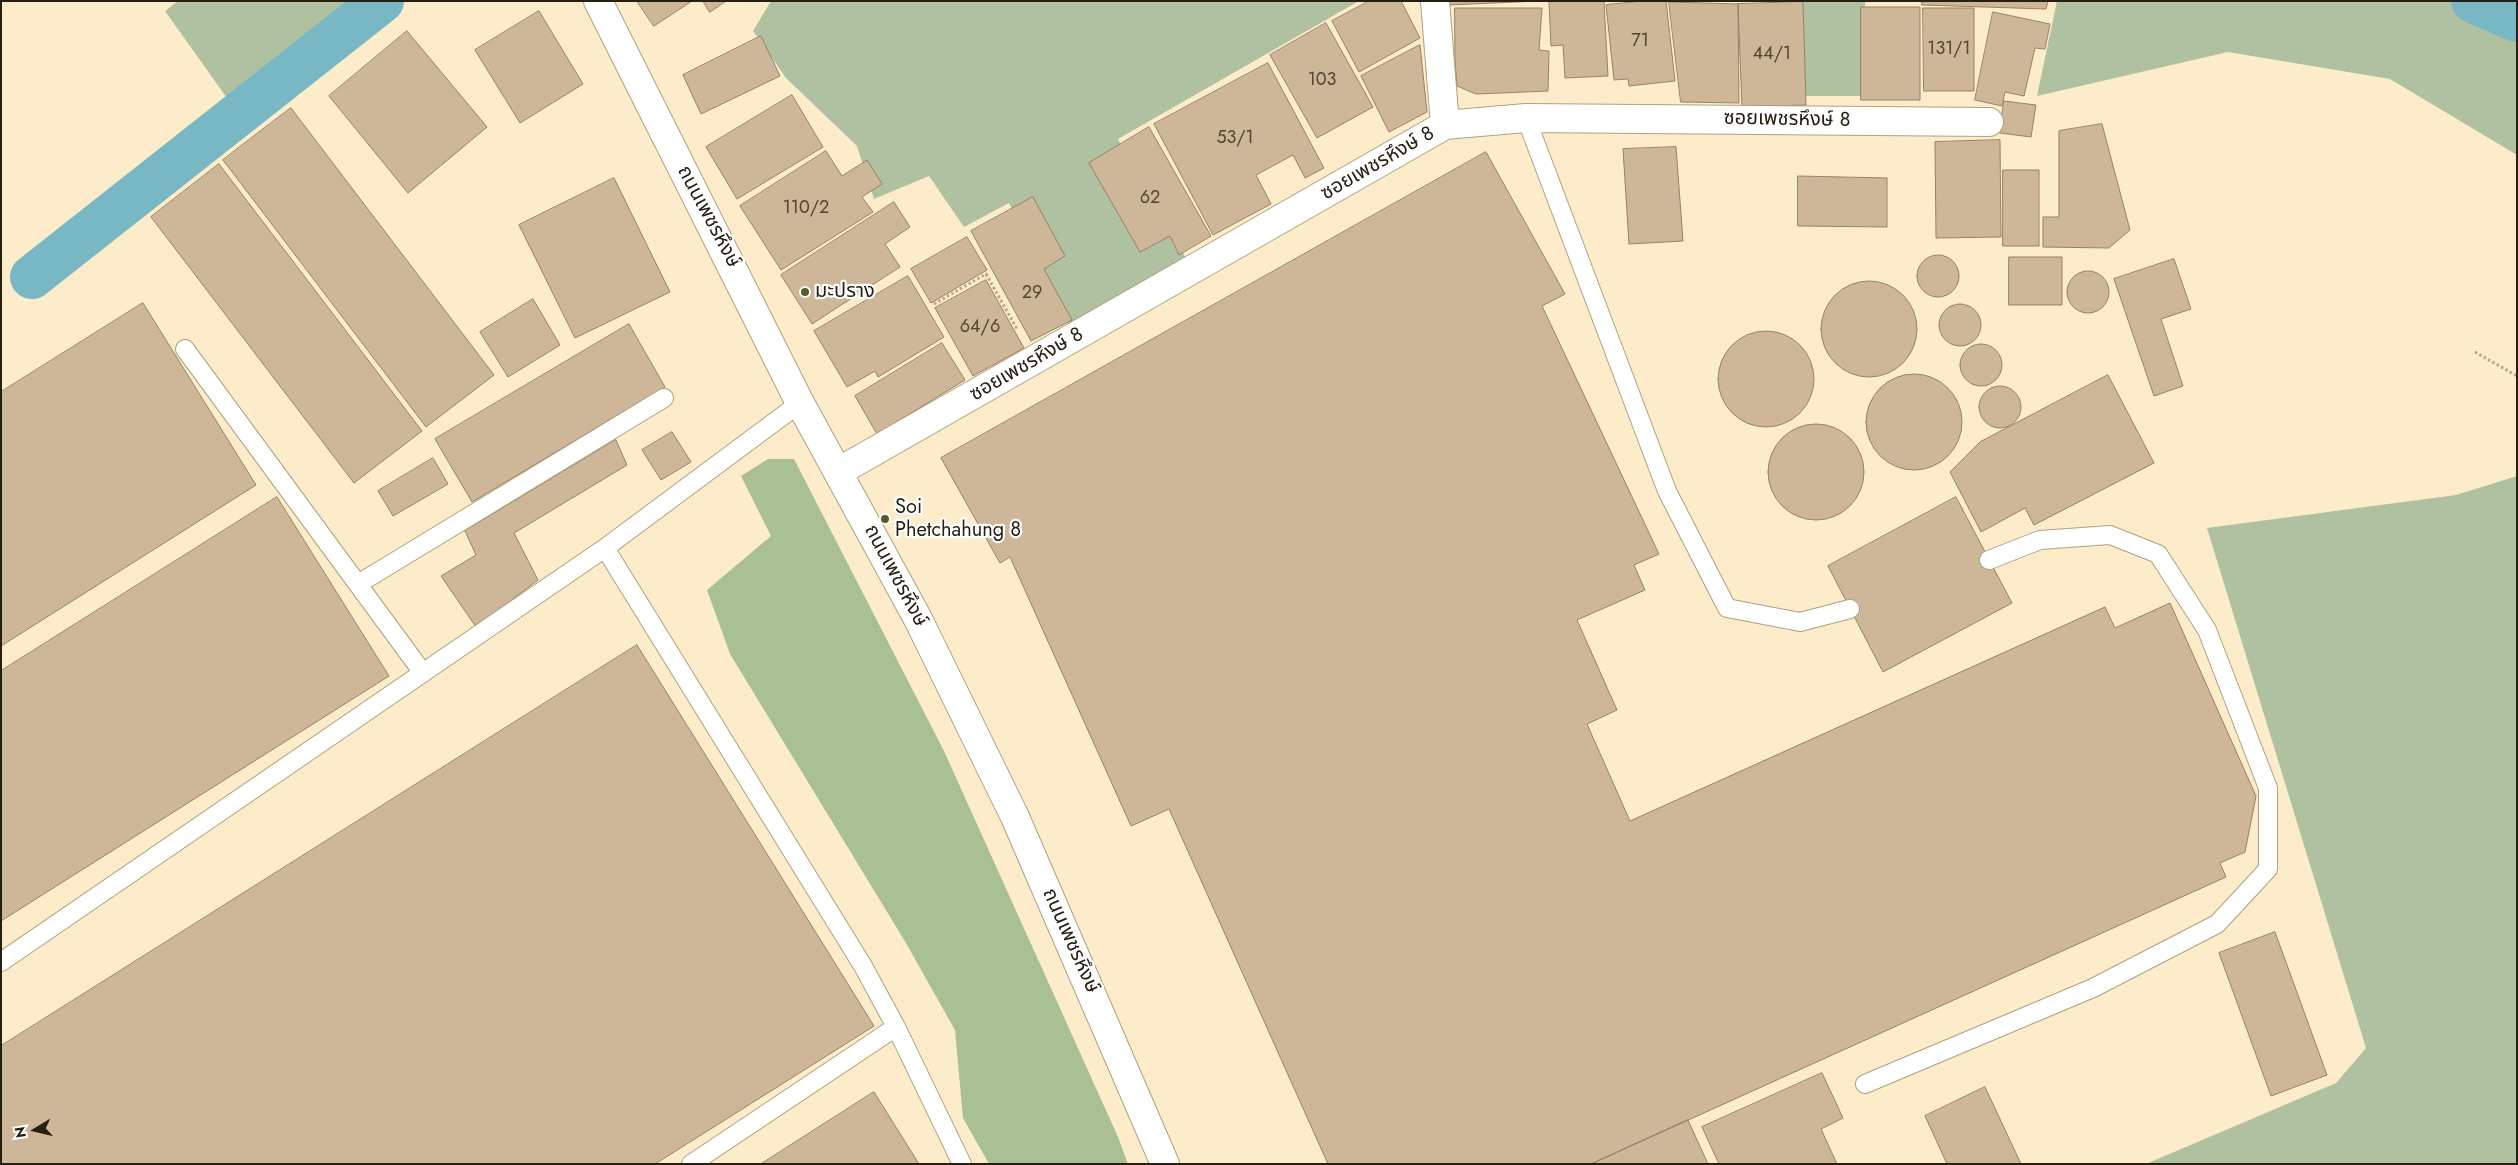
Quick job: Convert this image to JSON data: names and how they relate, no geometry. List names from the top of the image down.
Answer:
{
  "streets": {
    "street": ["ซอยเพชรหึงษ์ 8", "ถนนเพชรหึงษ์"]
  },
  "crossings": [
    ["ซอยเพชรหึงษ์ 8", "ถนนเพชรหึงษ์"]
  ],
  "places": ["มะปราง", "Soi Phetchahung 8"],
  "house_numbers": [
    "71",
    "131/1",
    "44/1",
    "103",
    "53/1",
    "62",
    "110/2",
    "29",
    "64/6"
  ],
  "north": "left"
}
